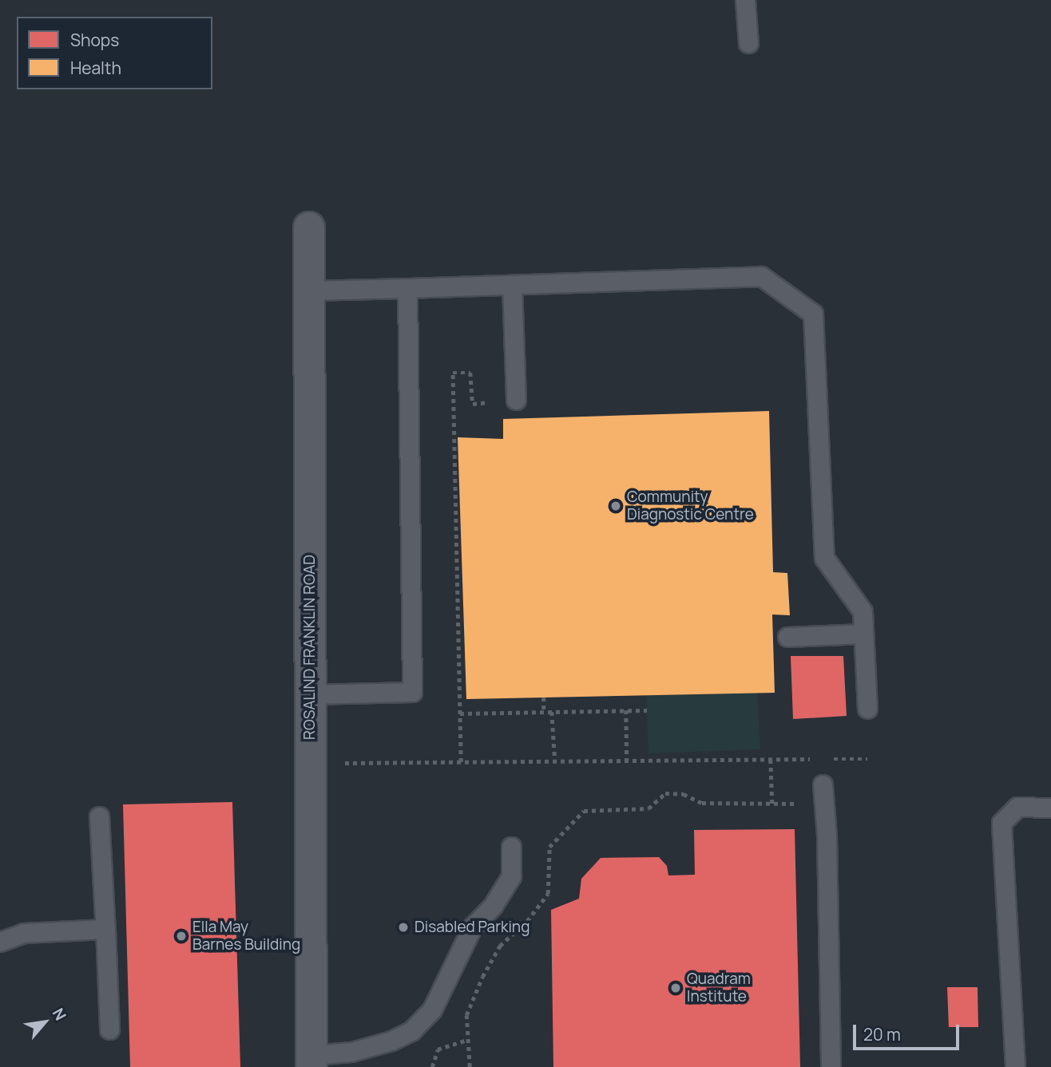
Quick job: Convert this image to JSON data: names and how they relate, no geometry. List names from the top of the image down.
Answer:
{
  "streets": {
    "street": ["ROSALIND FRANKLIN ROAD"]
  },
  "places": [
    "Community Diagnostic Centre",
    "Disabled Parking",
    "Ella May Barnes Building",
    "Quadram Institute"
  ],
  "legend": ["Shops", "Health"],
  "scale_bar": "20 m",
  "north": "top right"
}
